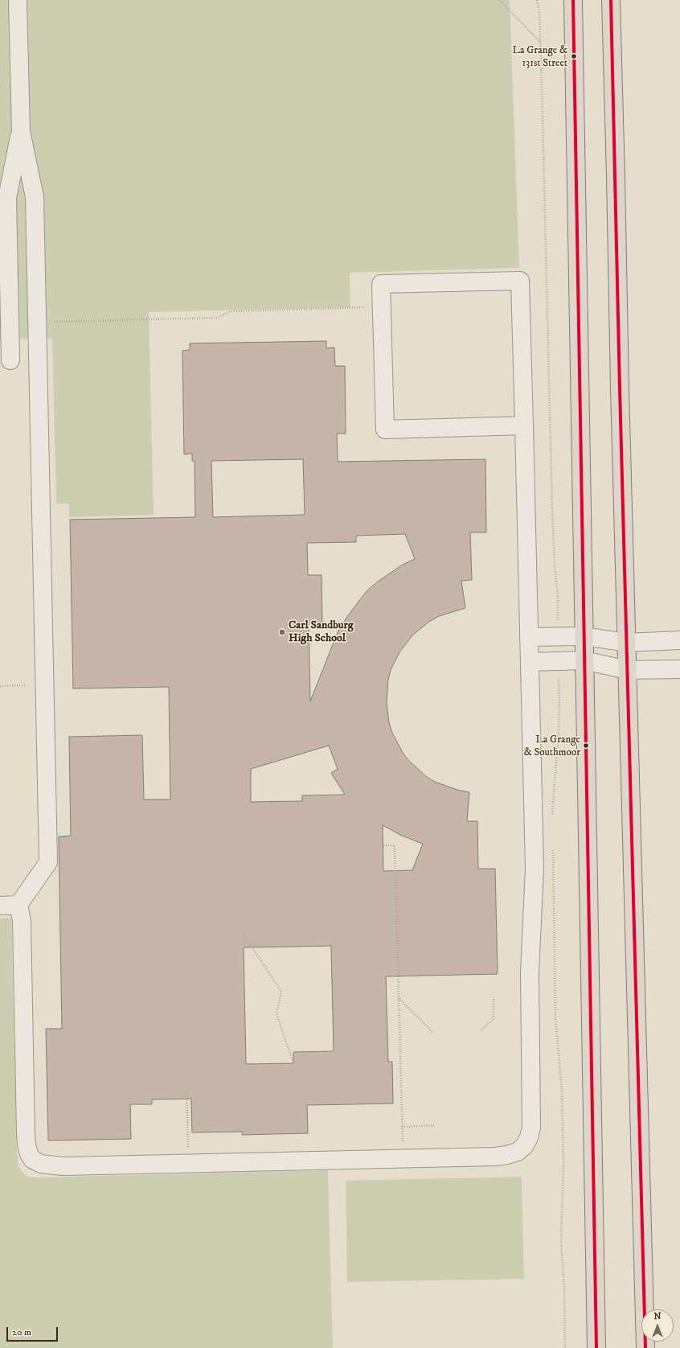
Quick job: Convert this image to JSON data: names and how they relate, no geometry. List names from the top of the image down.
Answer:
{
  "places": ["La Grange & 131st Street", "Carl Sandburg High School", "La Grange & Southmoor"],
  "scale_bar": "20 m",
  "north": "top"
}
